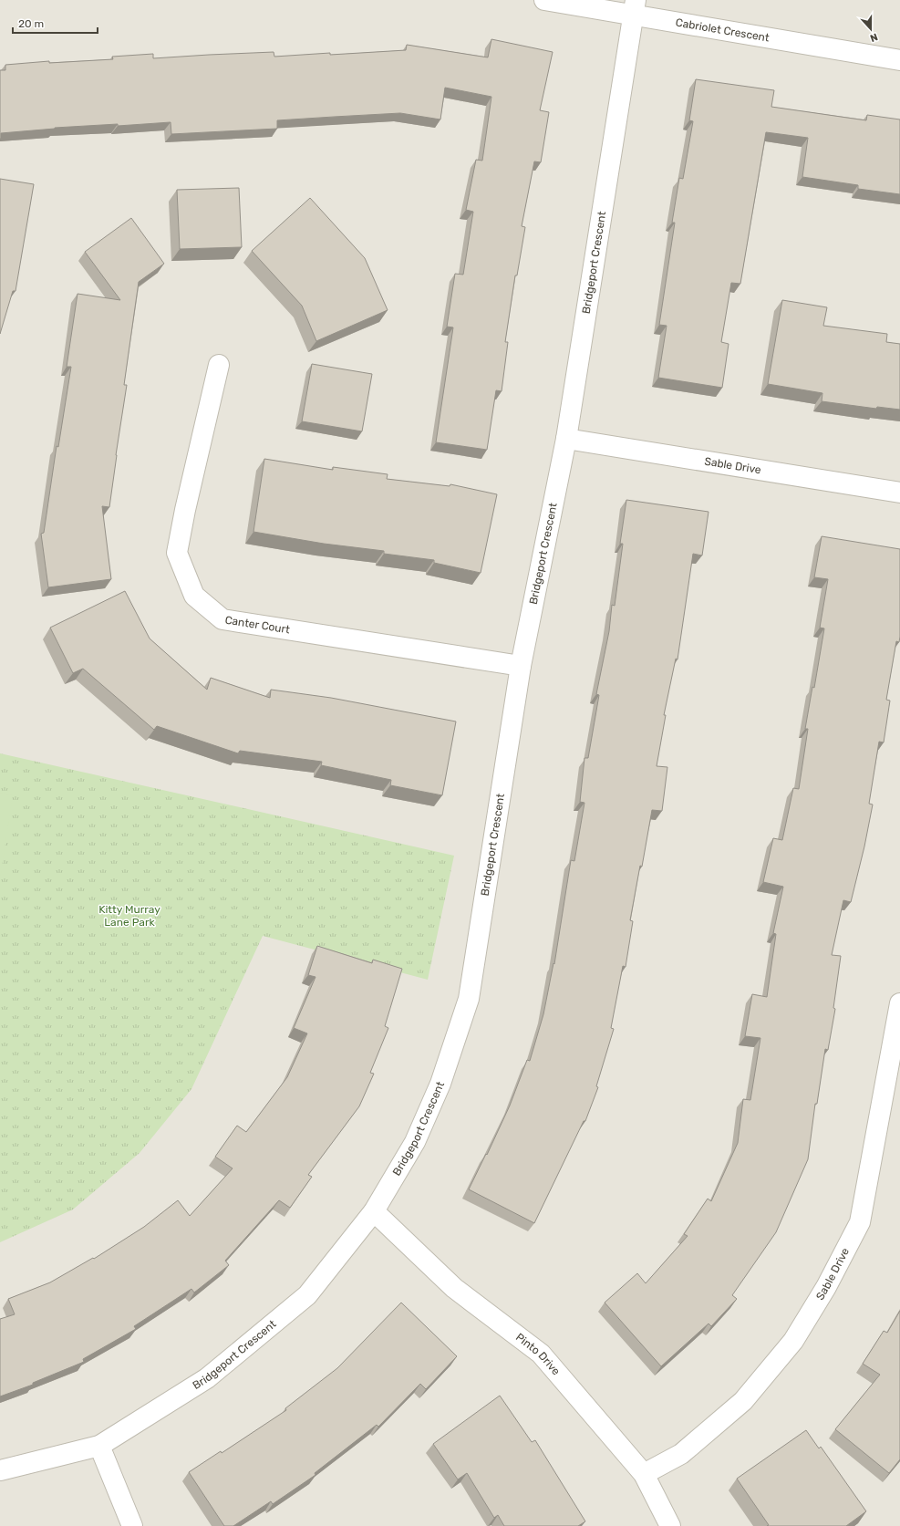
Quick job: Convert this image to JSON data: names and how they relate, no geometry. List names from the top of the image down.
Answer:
{
  "streets": {
    "street": [
      "Cabriolet Crescent",
      "Bridgeport Crescent",
      "Sable Drive",
      "Canter Court",
      "Pinto Drive"
    ]
  },
  "crossings": [
    ["Cabriolet Crescent", "Bridgeport Crescent"],
    ["Bridgeport Crescent", "Sable Drive"],
    ["Bridgeport Crescent", "Canter Court"],
    ["Bridgeport Crescent", "Pinto Drive"],
    ["Sable Drive", "Pinto Drive"]
  ],
  "parks": ["Kitty Murray Lane Park"],
  "scale_bar": "20 m",
  "north": "bottom"
}
